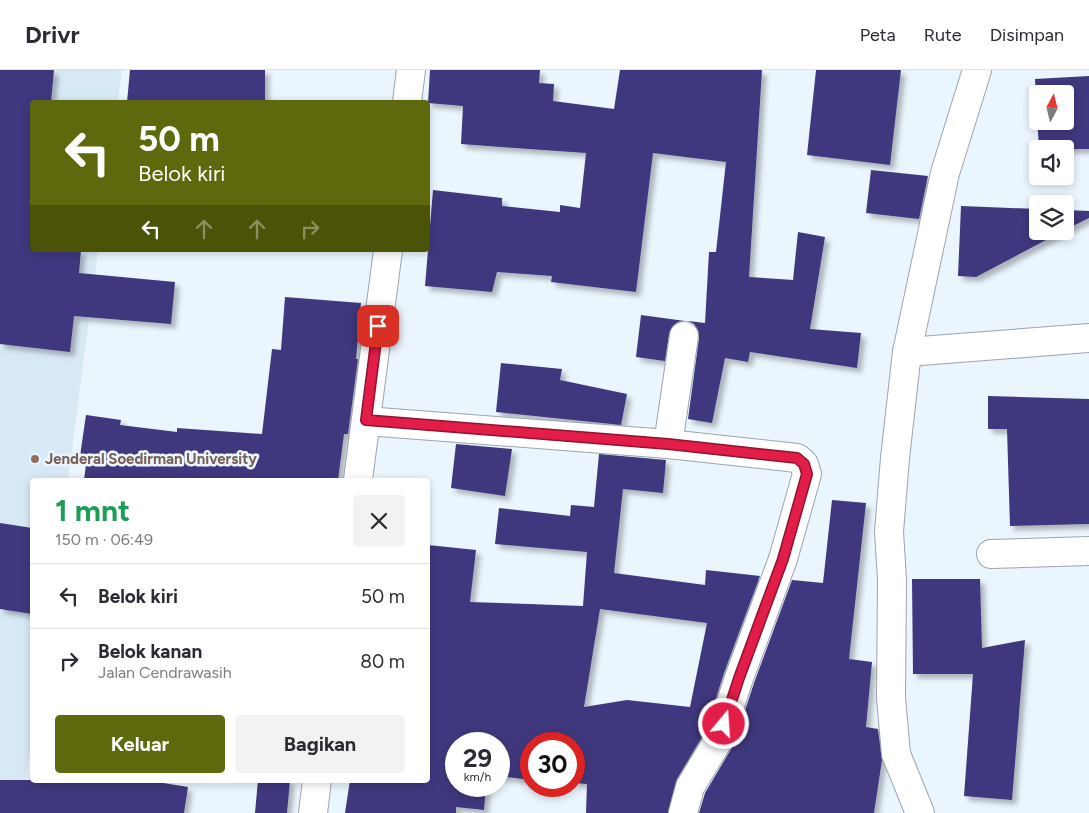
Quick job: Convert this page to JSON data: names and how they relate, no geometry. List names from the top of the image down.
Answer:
{
  "places": ["Jenderal Soedirman University"],
  "north": "top",
  "page": {
    "header": "Drivr",
    "nav": ["Peta", "Rute", "Disimpan"],
    "turn": ["50 m", "Belok kiri"],
    "heading": ["1 mnt", "150 m · 06:49"],
    "list": [
      {
        "name": "Belok kiri",
        "value": "50 m"
      },
      {
        "name": "Belok kanan",
        "note": "Jalan Cendrawasih",
        "value": "80 m"
      }
    ],
    "buttons": ["Keluar", "Bagikan"],
    "speed": "29 km/h",
    "limit": "30"
  }
}
